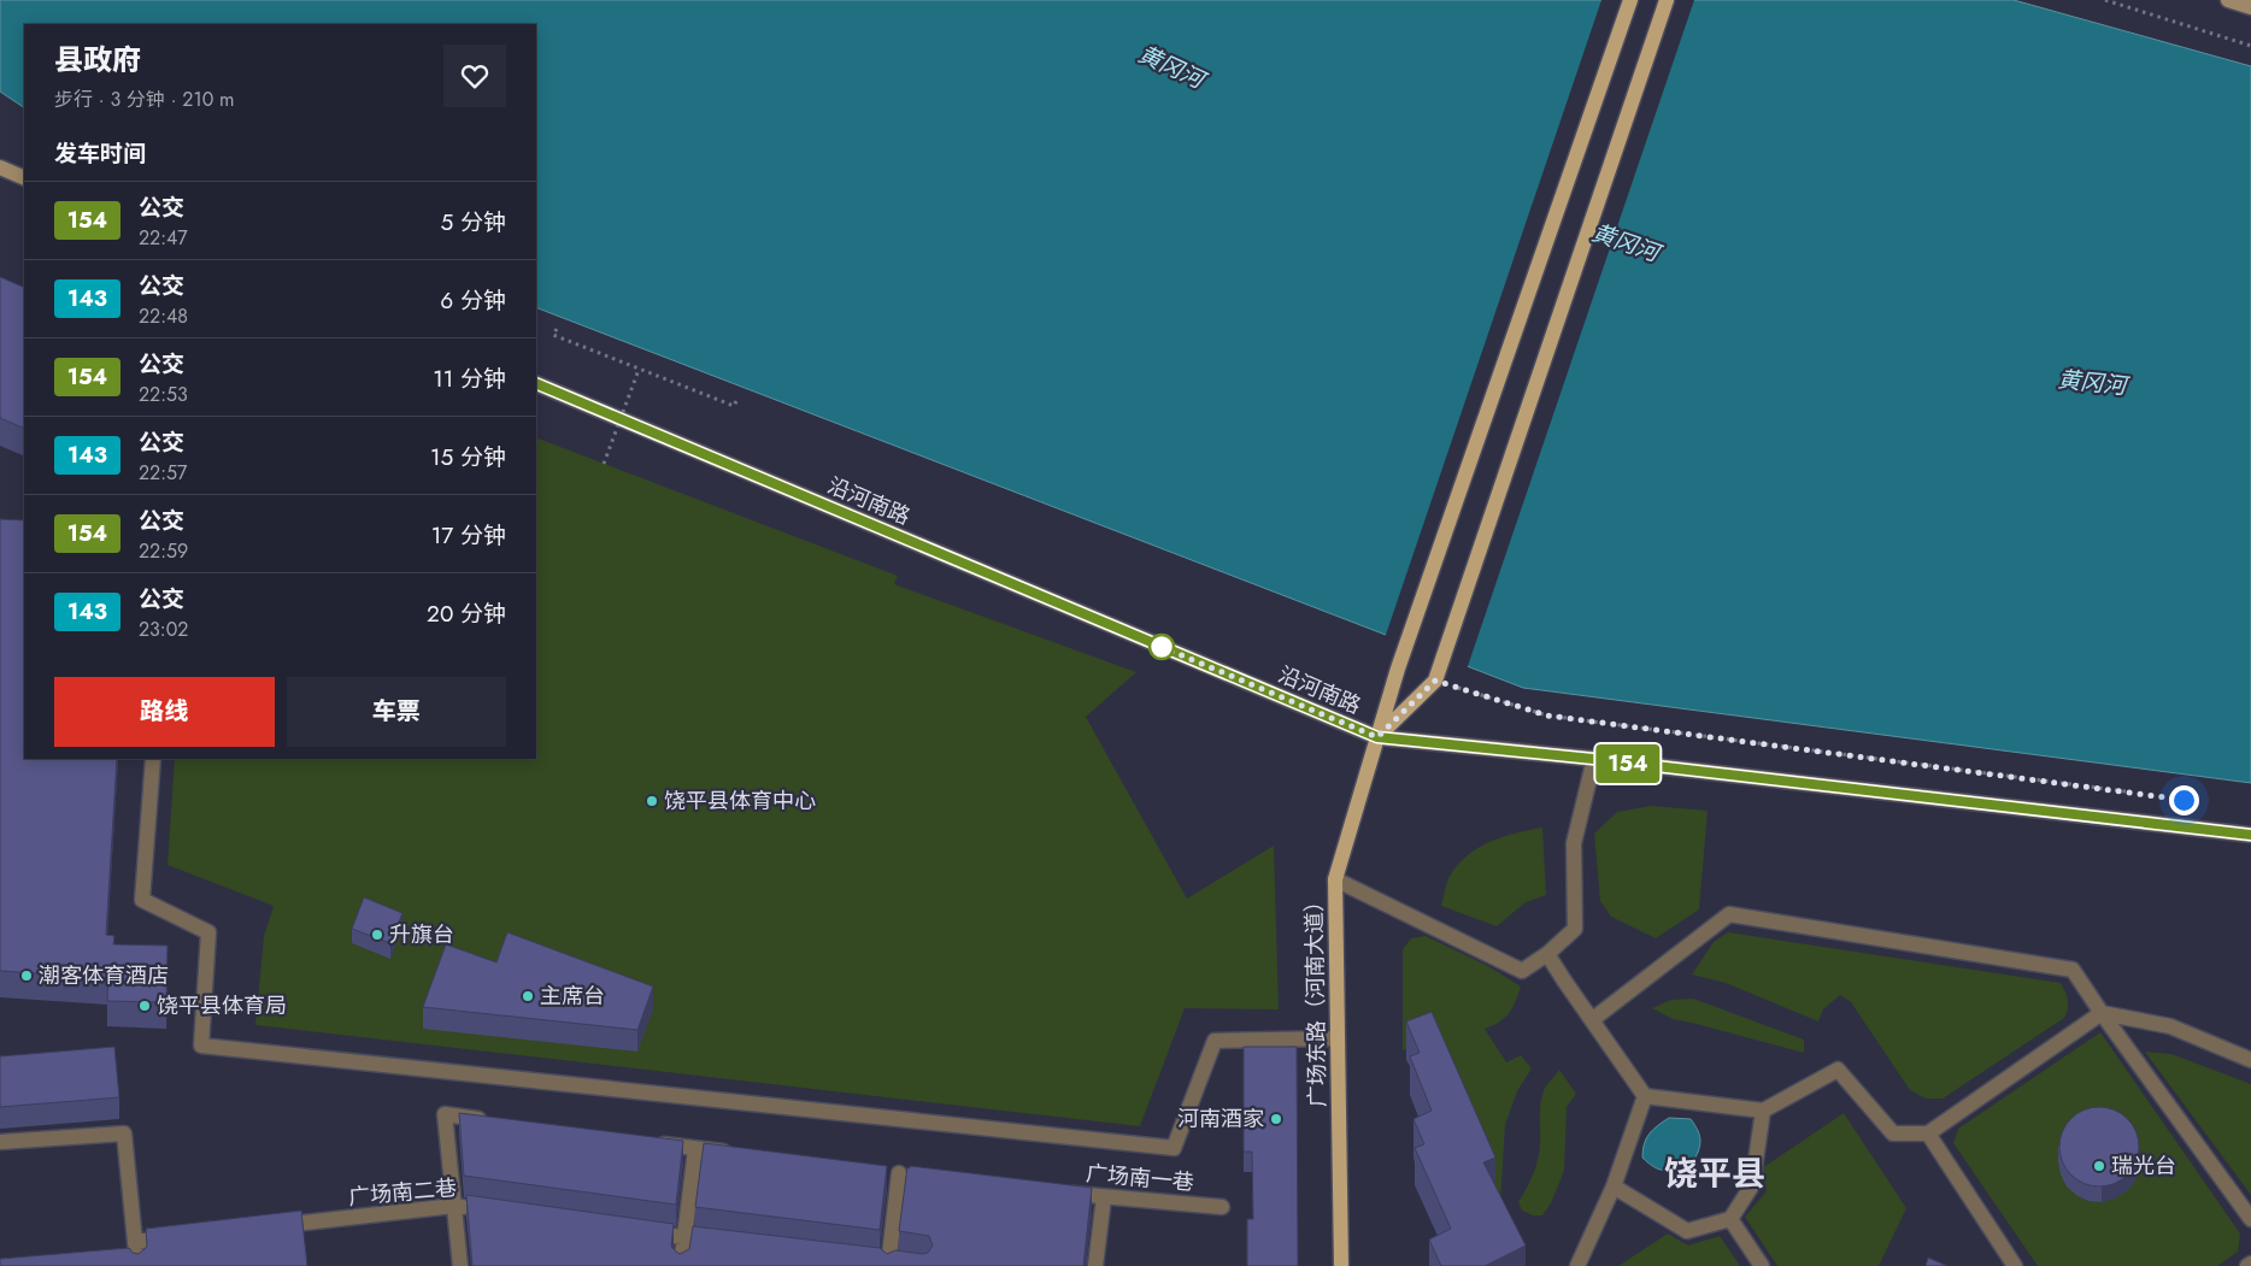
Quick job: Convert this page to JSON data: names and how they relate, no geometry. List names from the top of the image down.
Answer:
{
  "streets": {
    "main road": ["沿河南路", "广场东路（河南大道）"],
    "street": ["广场南一巷", "广场南二巷"]
  },
  "crossings": [
    ["沿河南路", "广场东路（河南大道）"]
  ],
  "districts": ["饶平县"],
  "water": ["黄冈河"],
  "places": [
    "饶平县体育中心",
    "升旗台",
    "潮客体育酒店",
    "主席台",
    "饶平县体育局",
    "河南酒家",
    "瑞光台"
  ],
  "lines": ["bus line 154"],
  "page": {
    "on_map": "154",
    "heading": [
      ["县政府", "步行 · 3 分钟 · 210 m"],
      "发车时间"
    ],
    "list": [
      {
        "mark": "154",
        "name": "公交",
        "note": "22:47",
        "value": "5 分钟"
      },
      {
        "mark": "143",
        "name": "公交",
        "note": "22:48",
        "value": "6 分钟"
      },
      {
        "mark": "154",
        "name": "公交",
        "note": "22:53",
        "value": "11 分钟"
      },
      {
        "mark": "143",
        "name": "公交",
        "note": "22:57",
        "value": "15 分钟"
      },
      {
        "mark": "154",
        "name": "公交",
        "note": "22:59",
        "value": "17 分钟"
      },
      {
        "mark": "143",
        "name": "公交",
        "note": "23:02",
        "value": "20 分钟"
      }
    ],
    "buttons": ["路线", "车票"]
  }
}
